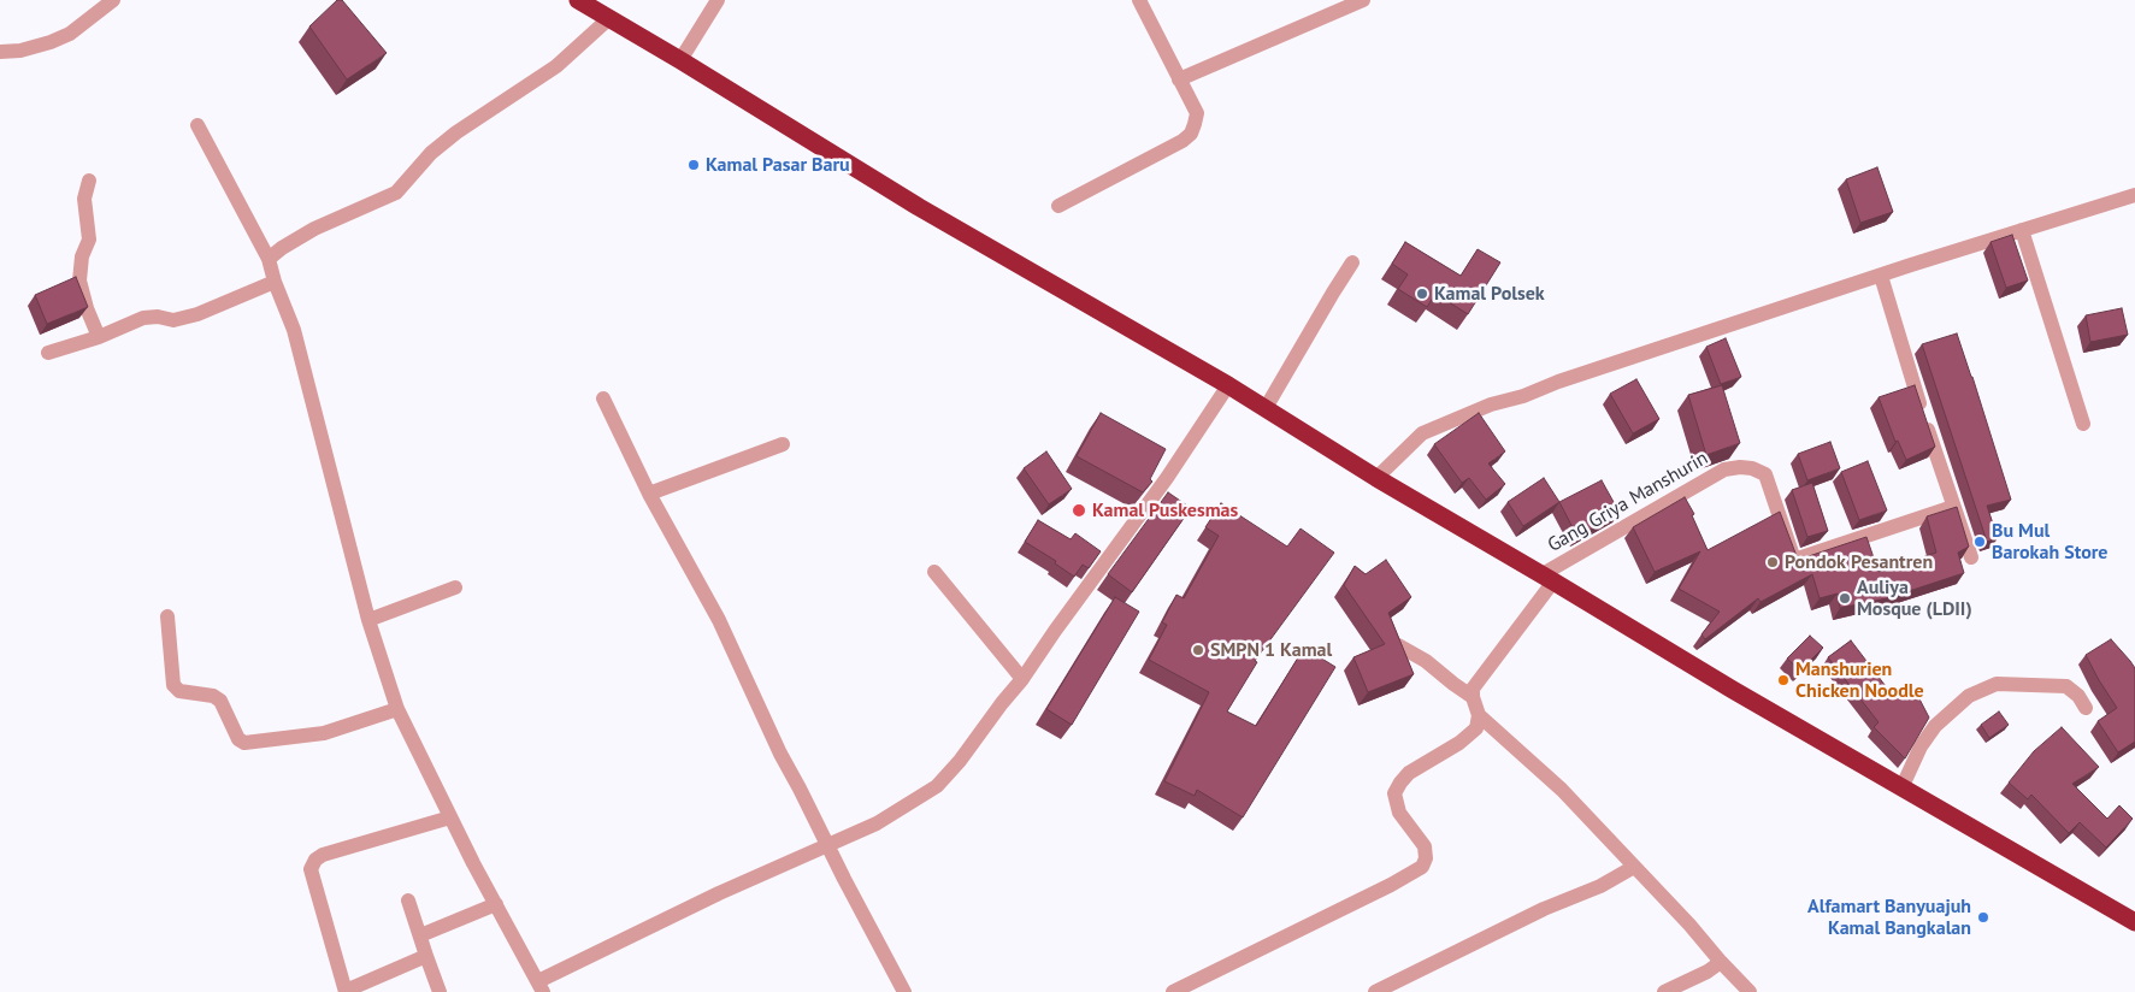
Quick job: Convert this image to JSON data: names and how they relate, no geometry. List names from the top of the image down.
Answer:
{
  "streets": {
    "street": ["Gang Griya Manshurin"]
  },
  "places": [
    "Kamal Pasar Baru",
    "Kamal Polsek",
    "Kamal Puskesmas",
    "Bu Mul Barokah Store",
    "Pondok Pesantren",
    "Auliya Mosque (LDII)",
    "SMPN 1 Kamal",
    "Manshurien Chicken Noodle",
    "Alfamart Banyuajuh Kamal Bangkalan"
  ]
}
